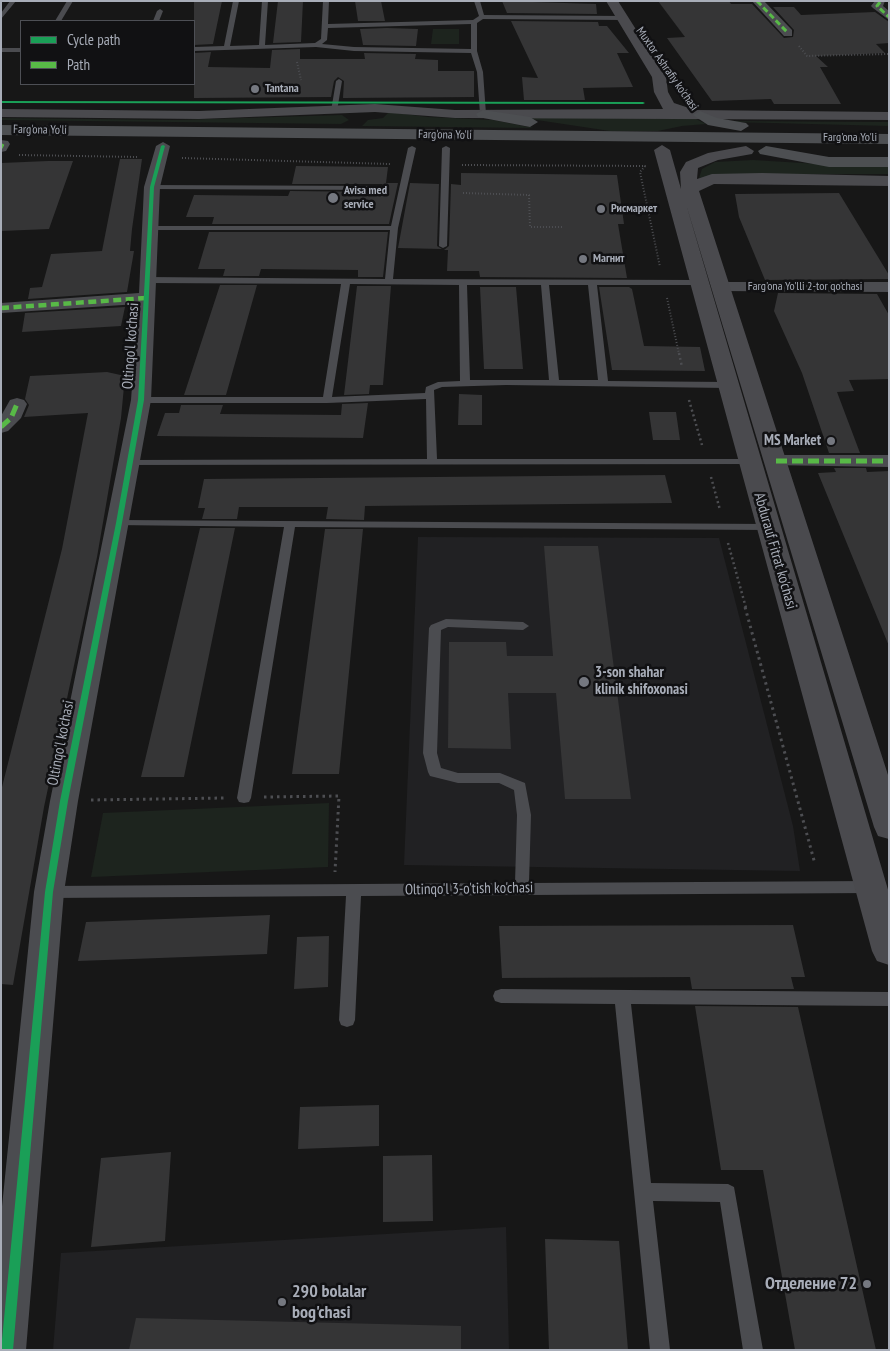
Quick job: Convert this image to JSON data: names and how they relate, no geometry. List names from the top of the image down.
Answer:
{
  "streets": {
    "main road": ["Muxtor Ashrafiy ko'chasi", "Farg'ona Yo'li", "Abdurauf Fitrat ko'chasi"],
    "street": ["Farg'ona Yo'lli 2-tor qo'chasi", "Oltinqo'l ko'chasi"],
    "lane": ["Oltinqo'l 3-o'tish ko'chasi"]
  },
  "crossings": [
    ["Farg'ona Yo'li", "Oltinqo'l ko'chasi"],
    ["Farg'ona Yo'li", "Abdurauf Fitrat ko'chasi"],
    ["Farg'ona Yo'lli 2-tor qo'chasi", "Abdurauf Fitrat ko'chasi"],
    ["Oltinqo'l ko'chasi", "Oltinqo'l 3-o'tish ko'chasi"],
    ["Abdurauf Fitrat ko'chasi", "Oltinqo'l 3-o'tish ko'chasi"]
  ],
  "places": [
    "Tantana",
    "Avisa med service",
    "Рисмаркет",
    "Магнит",
    "MS Market",
    "3-son shahar klinik shifoxonasi",
    "Отделение 72",
    "290 bolalar bog'chasi"
  ],
  "legend": ["Cycle path", "Path"]
}
